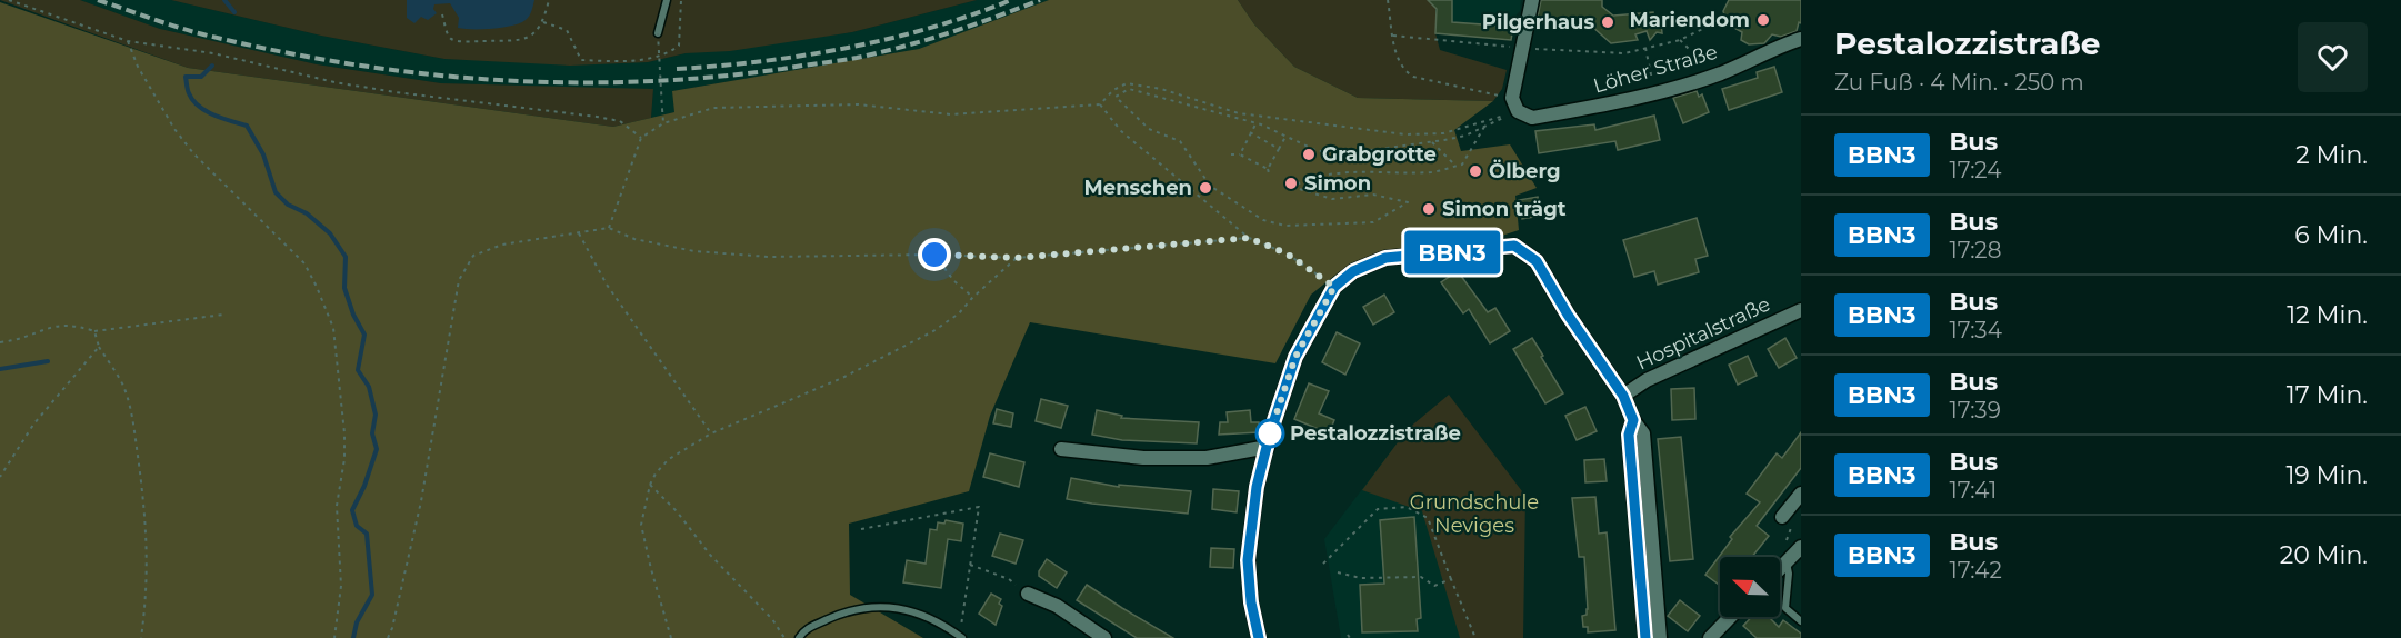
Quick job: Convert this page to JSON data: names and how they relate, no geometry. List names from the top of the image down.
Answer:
{
  "streets": {
    "street": ["Löher Straße", "Hospitalstraße"]
  },
  "parks": ["Grundschule Neviges"],
  "places": [
    "Mariendom",
    "Pilgerhaus",
    "Grabgrotte",
    "Ölberg",
    "Simon",
    "Menschen",
    "Simon trägt",
    "Pestalozzistraße"
  ],
  "lines": ["bus line BBN3"],
  "north": "top left",
  "page": {
    "on_map": "BBN3",
    "heading": ["Pestalozzistraße", "Zu Fuß · 4 Min. · 250 m"],
    "list": [
      {
        "mark": "BBN3",
        "name": "Bus",
        "note": "17:24",
        "value": "2 Min."
      },
      {
        "mark": "BBN3",
        "name": "Bus",
        "note": "17:28",
        "value": "6 Min."
      },
      {
        "mark": "BBN3",
        "name": "Bus",
        "note": "17:34",
        "value": "12 Min."
      },
      {
        "mark": "BBN3",
        "name": "Bus",
        "note": "17:39",
        "value": "17 Min."
      },
      {
        "mark": "BBN3",
        "name": "Bus",
        "note": "17:41",
        "value": "19 Min."
      },
      {
        "mark": "BBN3",
        "name": "Bus",
        "note": "17:42",
        "value": "20 Min."
      }
    ]
  }
}
